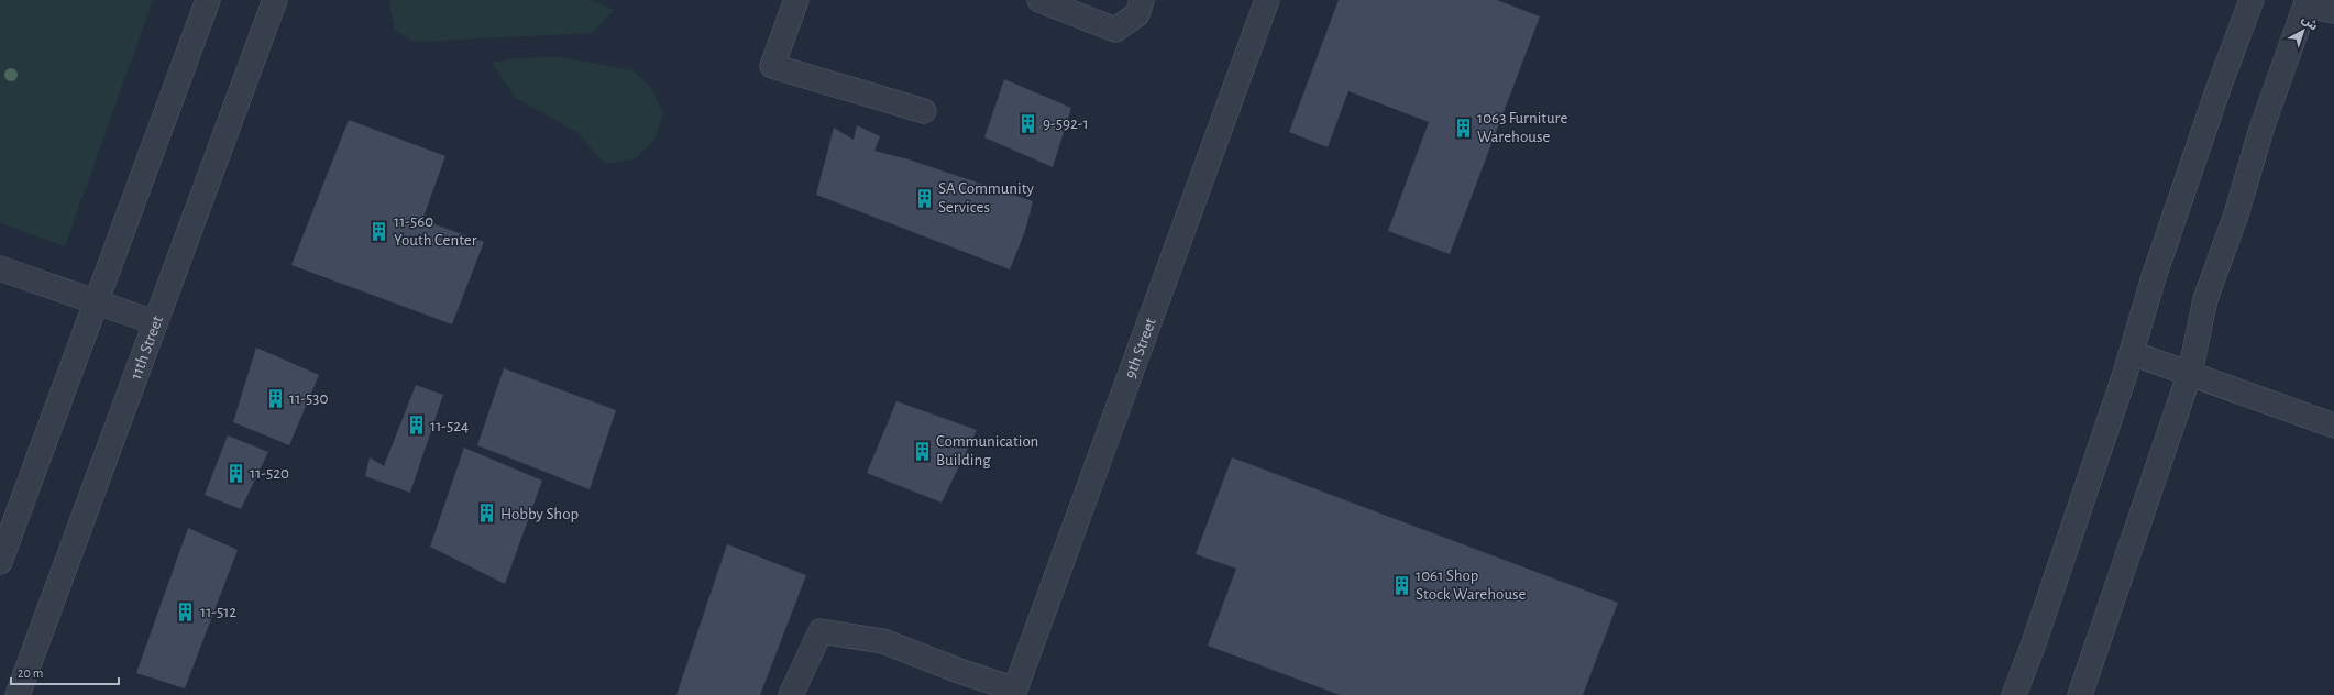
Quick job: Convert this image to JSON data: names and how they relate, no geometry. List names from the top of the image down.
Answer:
{
  "streets": {
    "street": ["11th Street", "9th Street"]
  },
  "places": {
    "building": [
      "9-592-1",
      "1063 Furniture Warehouse",
      "SA Community Services",
      "11-560 Youth Center",
      "11-530",
      "11-524",
      "Communication Building",
      "11-520",
      "Hobby Shop",
      "1061 Shop Stock Warehouse",
      "11-512"
    ]
  },
  "scale_bar": "20 m",
  "north": "top right"
}
